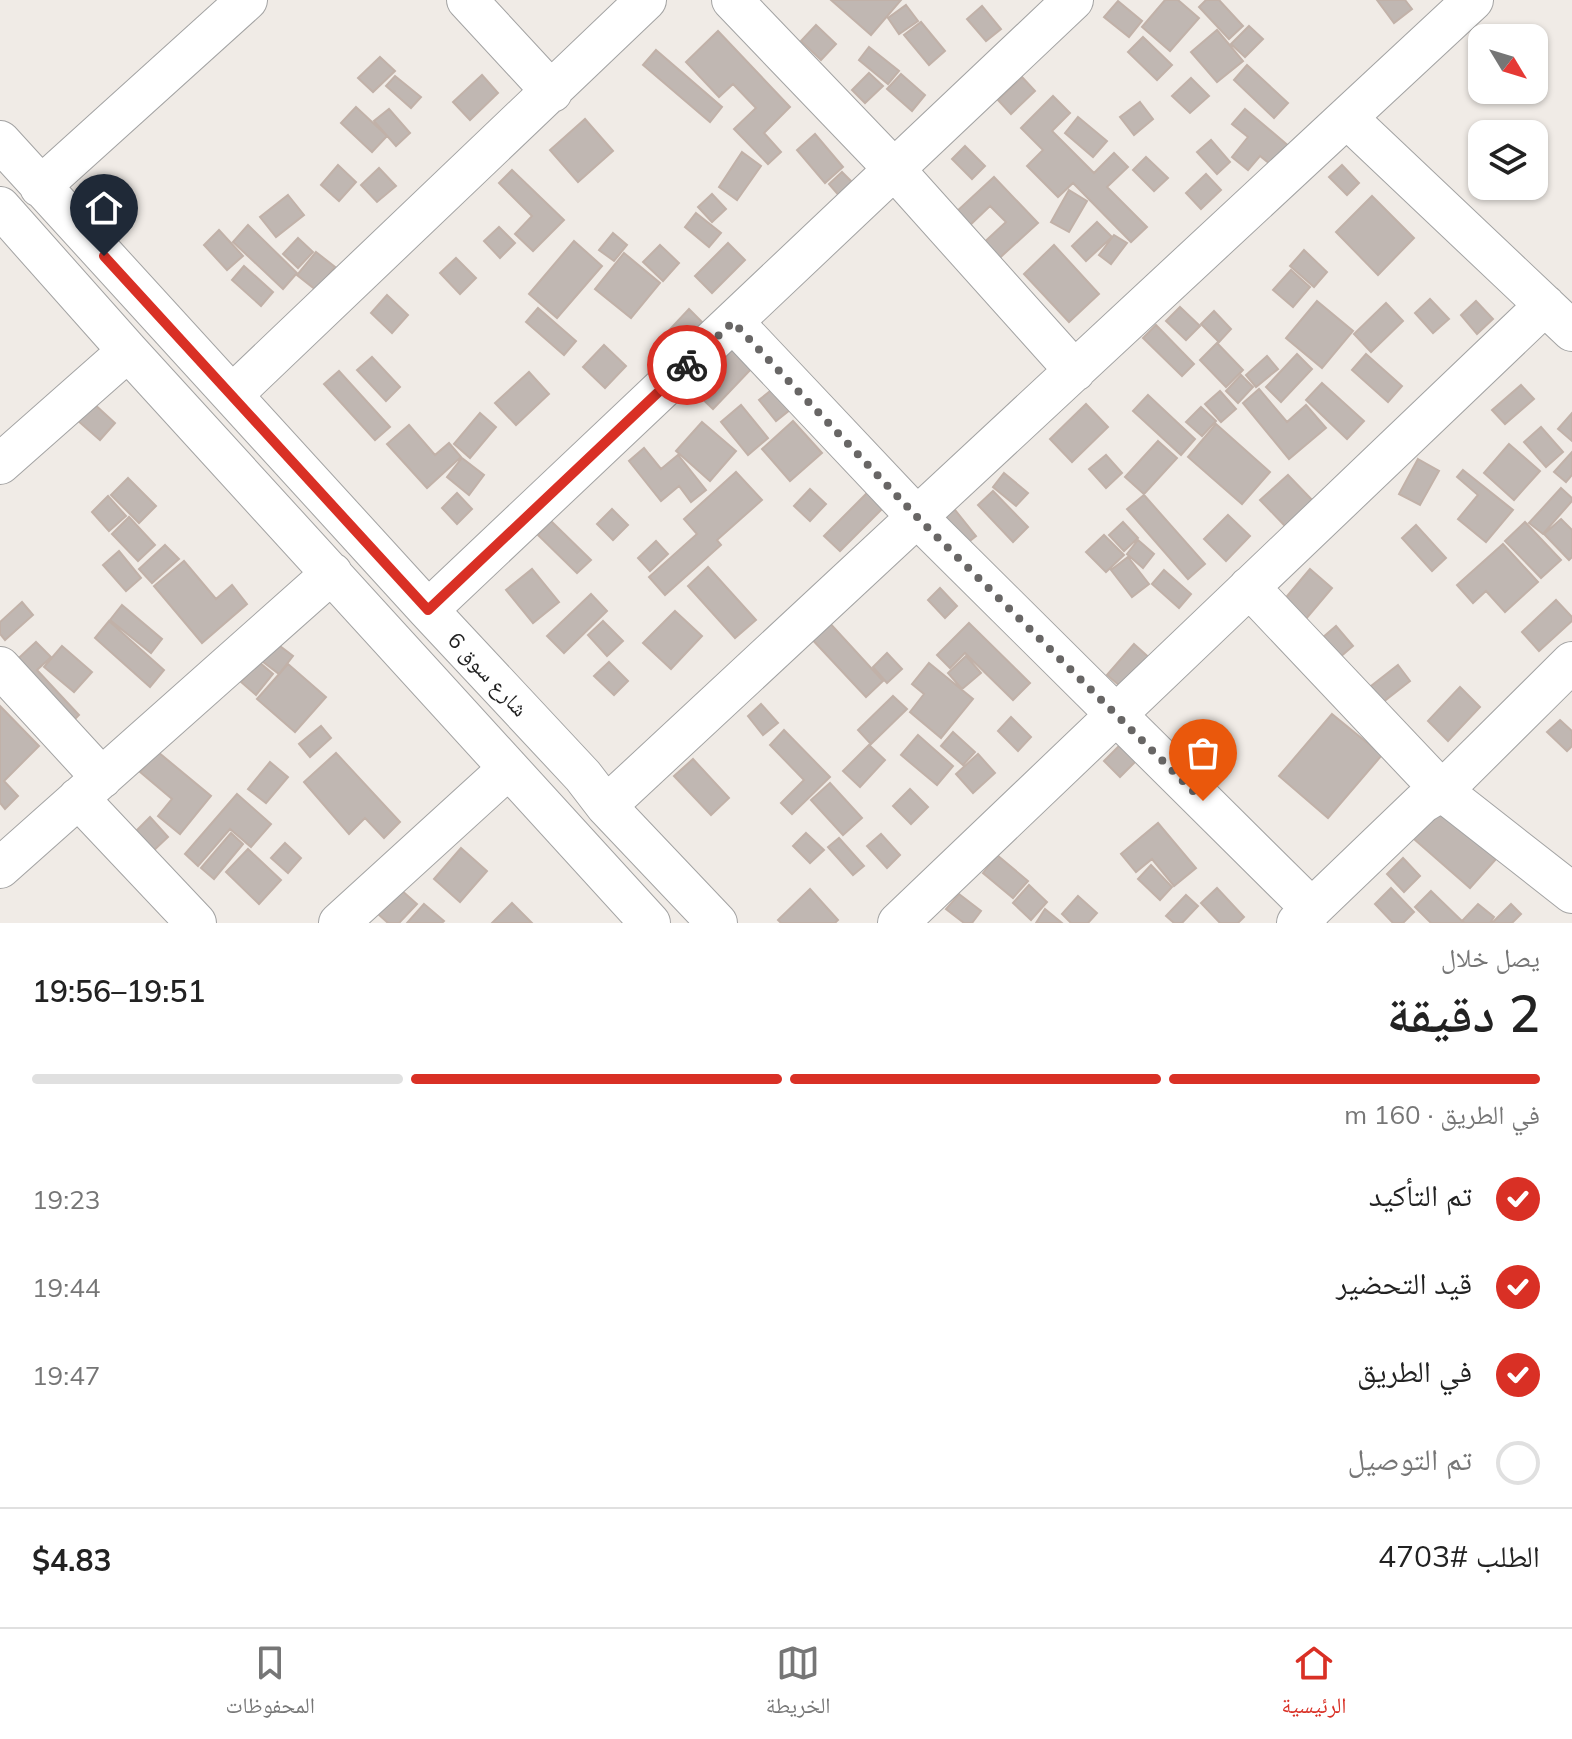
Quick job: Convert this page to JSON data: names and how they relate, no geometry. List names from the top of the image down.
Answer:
{
  "streets": {
    "street": ["شارع سوق 6"]
  },
  "north": "bottom right",
  "page": {
    "heading": ["2 دقيقة", "يصل خلال", "19:51–19:56"],
    "panel": ["الطلب #4703", "$4.83"],
    "bar": "في الطريق · 160 m",
    "list": [
      ["تم التأكيد", "19:23"],
      ["قيد التحضير", "19:44"],
      ["في الطريق", "19:47"],
      "تم التوصيل"
    ],
    "tabs": ["الرئيسية", "الخريطة", "المحفوظات"]
  }
}
